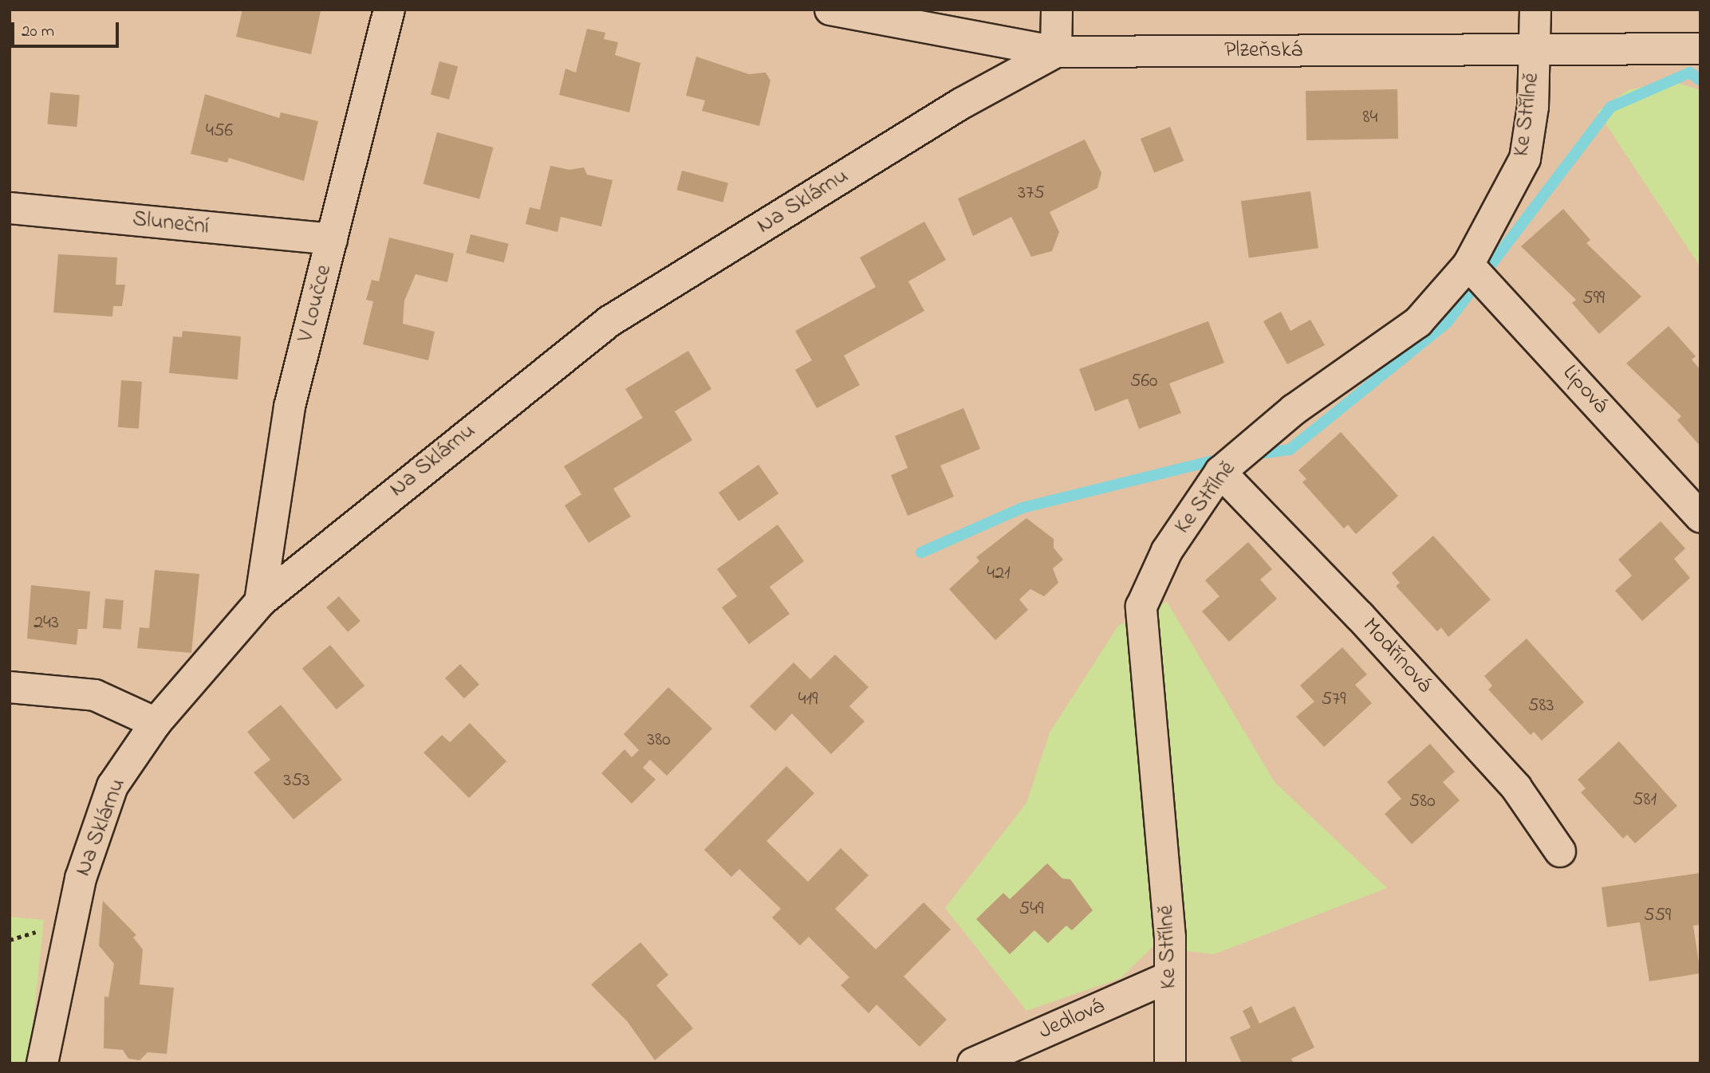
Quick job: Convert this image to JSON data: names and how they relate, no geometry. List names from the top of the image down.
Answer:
{
  "streets": {
    "street": [
      "Plzeňská",
      "Ke Střílně",
      "Na Sklárnu",
      "Sluneční",
      "V Loučce",
      "Lipová",
      "Modřínová",
      "Jedlová"
    ]
  },
  "crossings": [
    ["Plzeňská", "Ke Střílně"],
    ["Plzeňská", "Na Sklárnu"],
    ["Ke Střílně", "Lipová"],
    ["Ke Střílně", "Modřínová"],
    ["Ke Střílně", "Jedlová"],
    ["Na Sklárnu", "V Loučce"],
    ["Sluneční", "V Loučce"]
  ],
  "house_numbers": [
    "84",
    "456",
    "375",
    "599",
    "560",
    "421",
    "243",
    "419",
    "579",
    "583",
    "380",
    "353",
    "581",
    "580",
    "549",
    "559"
  ],
  "scale_bar": "20 m"
}
